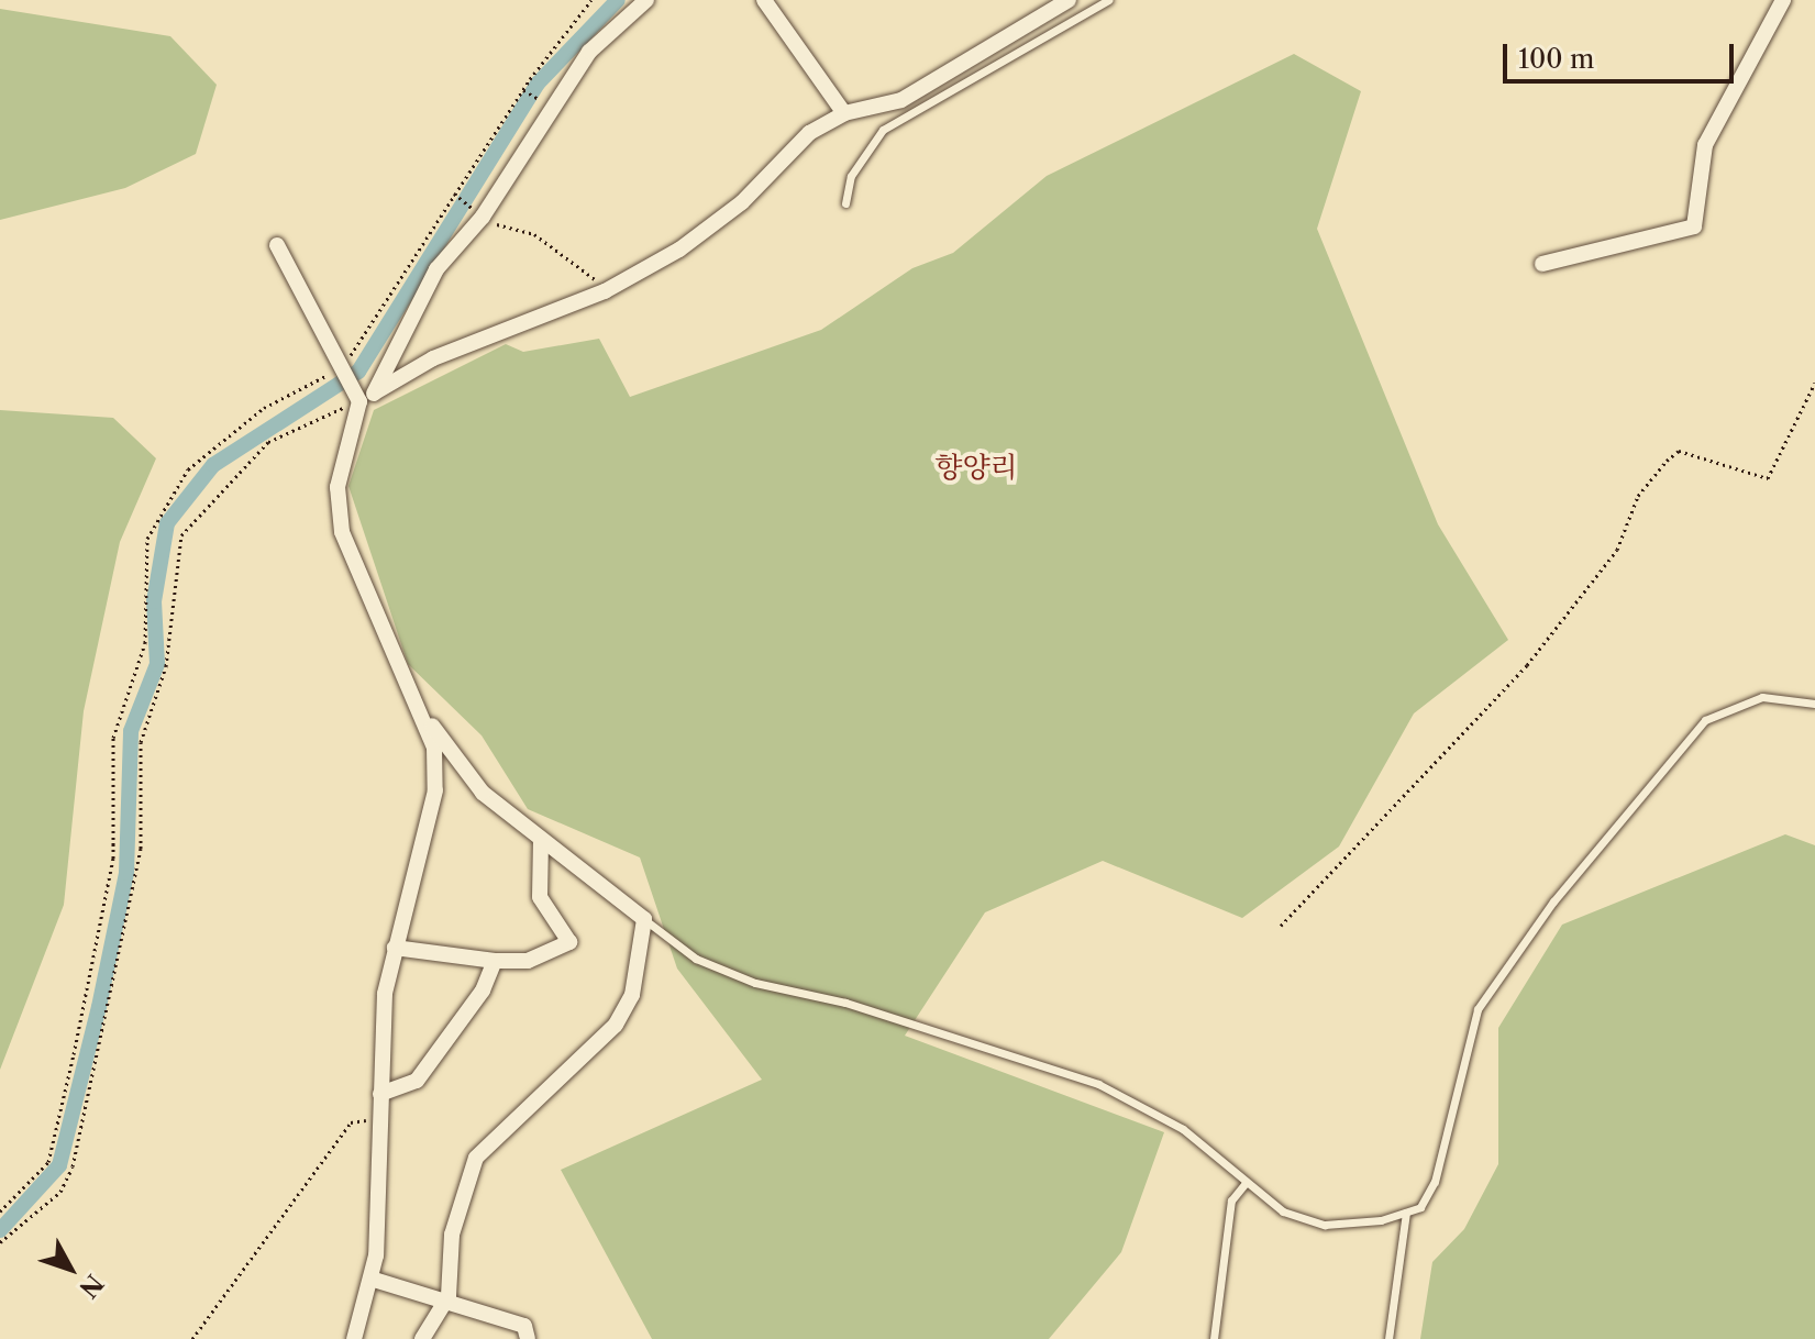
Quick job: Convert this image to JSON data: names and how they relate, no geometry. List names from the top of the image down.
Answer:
{
  "districts": ["향양리"],
  "scale_bar": "100 m",
  "north": "bottom right"
}
